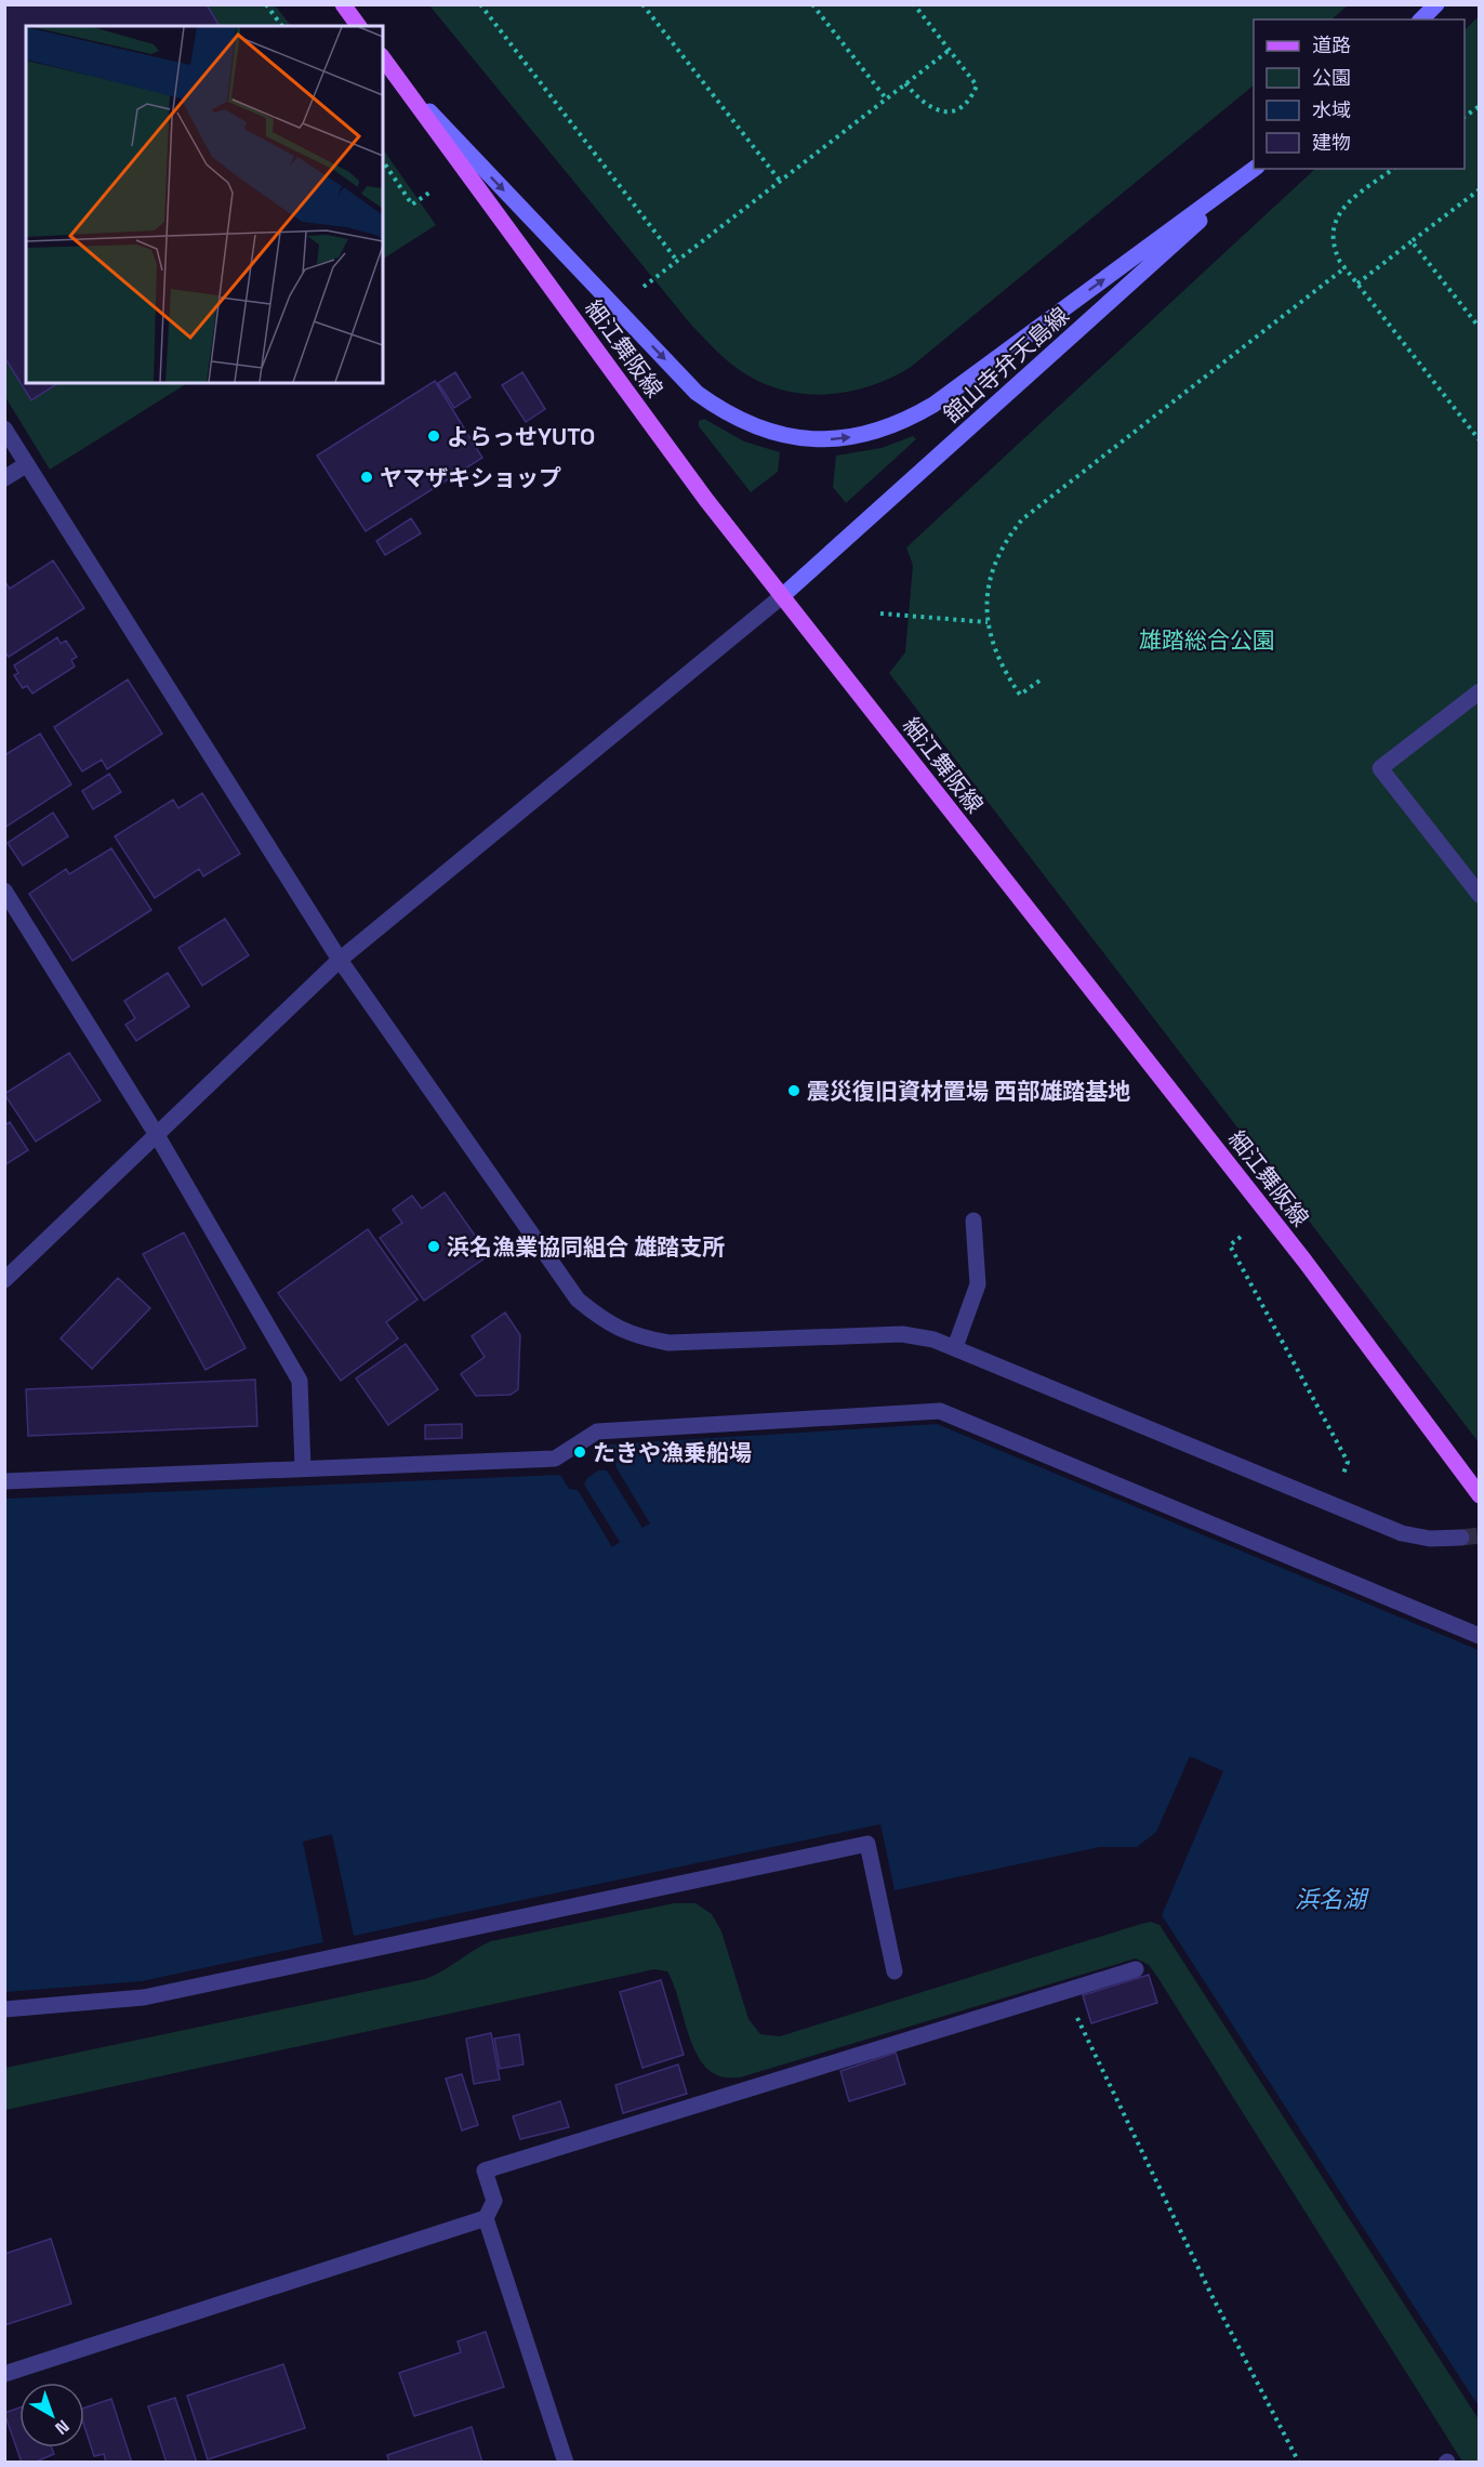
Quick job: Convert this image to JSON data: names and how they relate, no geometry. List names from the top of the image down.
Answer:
{
  "streets": {
    "main road": ["細江舞阪線", "舘山寺弁天島線"]
  },
  "crossings": [
    ["細江舞阪線", "舘山寺弁天島線"]
  ],
  "water": ["浜名湖"],
  "parks": ["雄踏総合公園"],
  "places": [
    "よらっせYUTO",
    "ヤマザキショップ",
    "震災復旧資材置場 西部雄踏基地",
    "浜名漁業協同組合 雄踏支所",
    "たきや漁乗船場"
  ],
  "legend": [
    "道路",
    "公園",
    "水域",
    "建物"
  ],
  "north": "bottom right"
}
